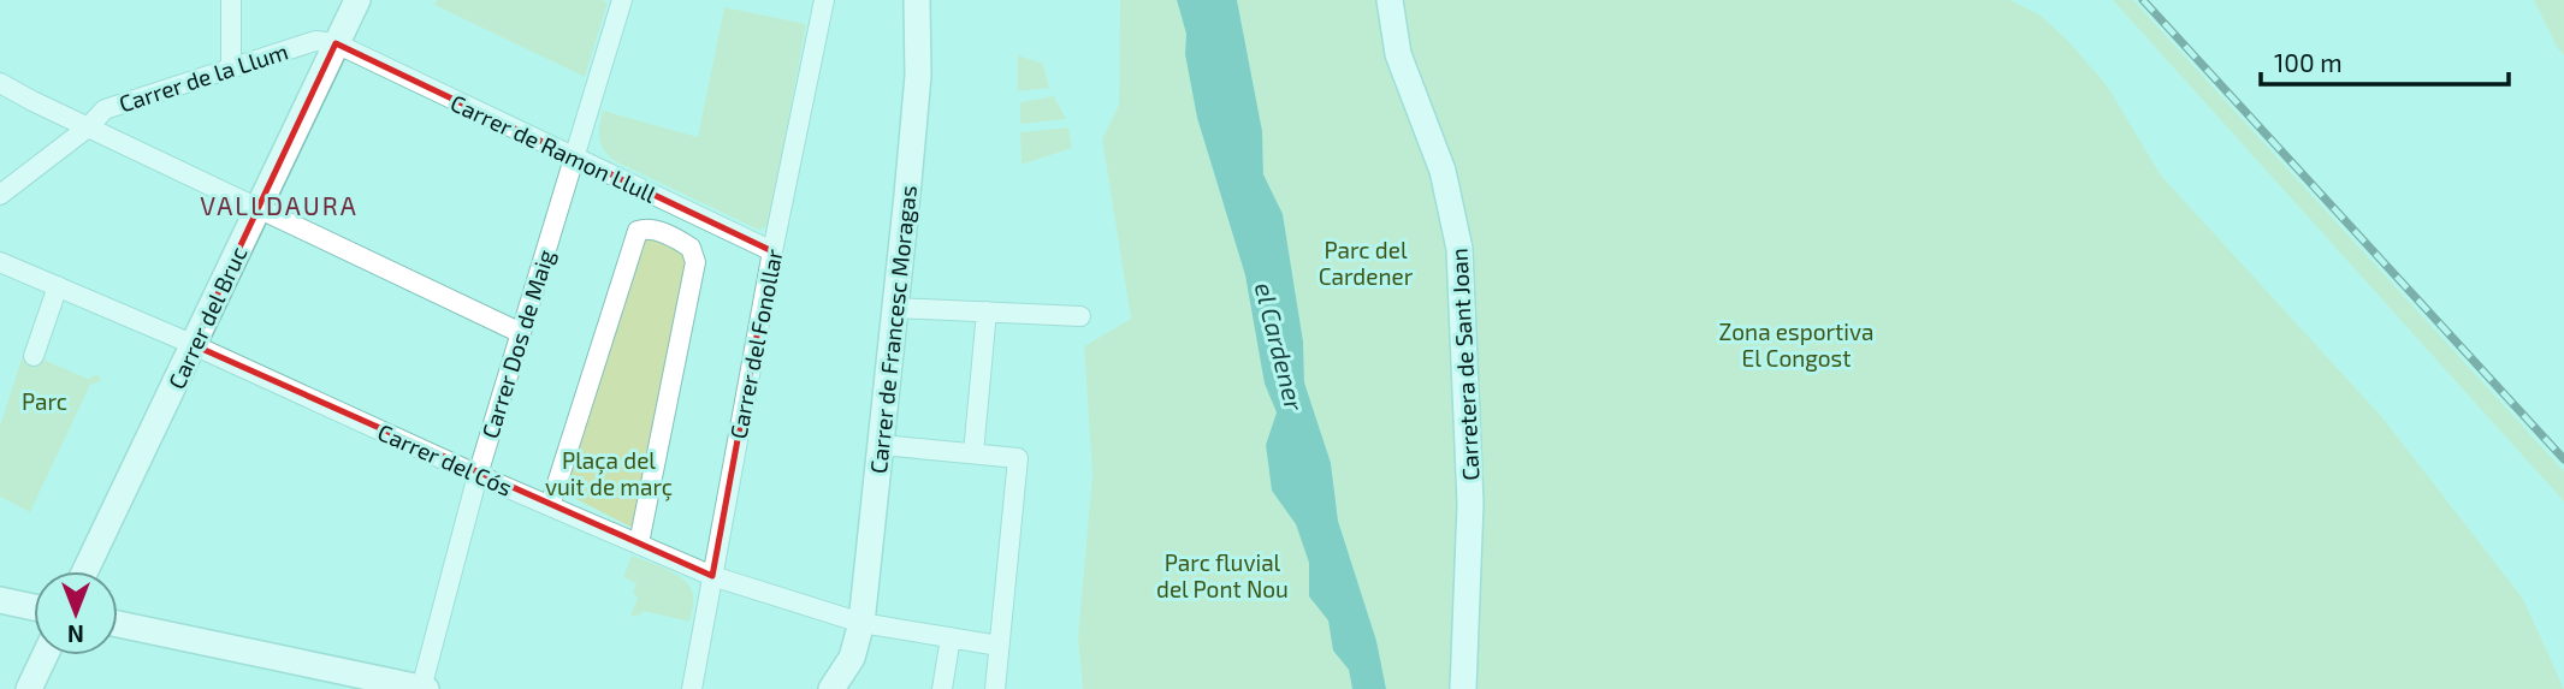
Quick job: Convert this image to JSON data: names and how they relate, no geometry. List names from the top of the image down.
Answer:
{
  "streets": {
    "street": [
      "Carrer de la Llum",
      "Carrer de Ramon Llull",
      "Carrer del Bruc",
      "Carrer de Francesc Moragas",
      "Carrer Dos de Maig",
      "Carrer del Fonollar",
      "Carretera de Sant Joan",
      "Carrer del Cós"
    ]
  },
  "crossings": [
    ["Carrer de la Llum", "Carrer de Ramon Llull"],
    ["Carrer de la Llum", "Carrer del Bruc"],
    ["Carrer de Ramon Llull", "Carrer del Bruc"],
    ["Carrer de Ramon Llull", "Carrer Dos de Maig"],
    ["Carrer de Ramon Llull", "Carrer del Fonollar"],
    ["Carrer del Bruc", "Carrer del Cós"],
    ["Carrer de Francesc Moragas", "Carrer del Cós"],
    ["Carrer Dos de Maig", "Carrer del Cós"],
    ["Carrer del Fonollar", "Carrer del Cós"]
  ],
  "districts": ["VALLDAURA"],
  "water": ["el Cardener"],
  "parks": [
    "Parc del Cardener",
    "Zona esportiva El Congost",
    "Parc",
    "Plaça del vuit de març",
    "Parc fluvial del Pont Nou"
  ],
  "scale_bar": "100 m",
  "north": "bottom"
}
